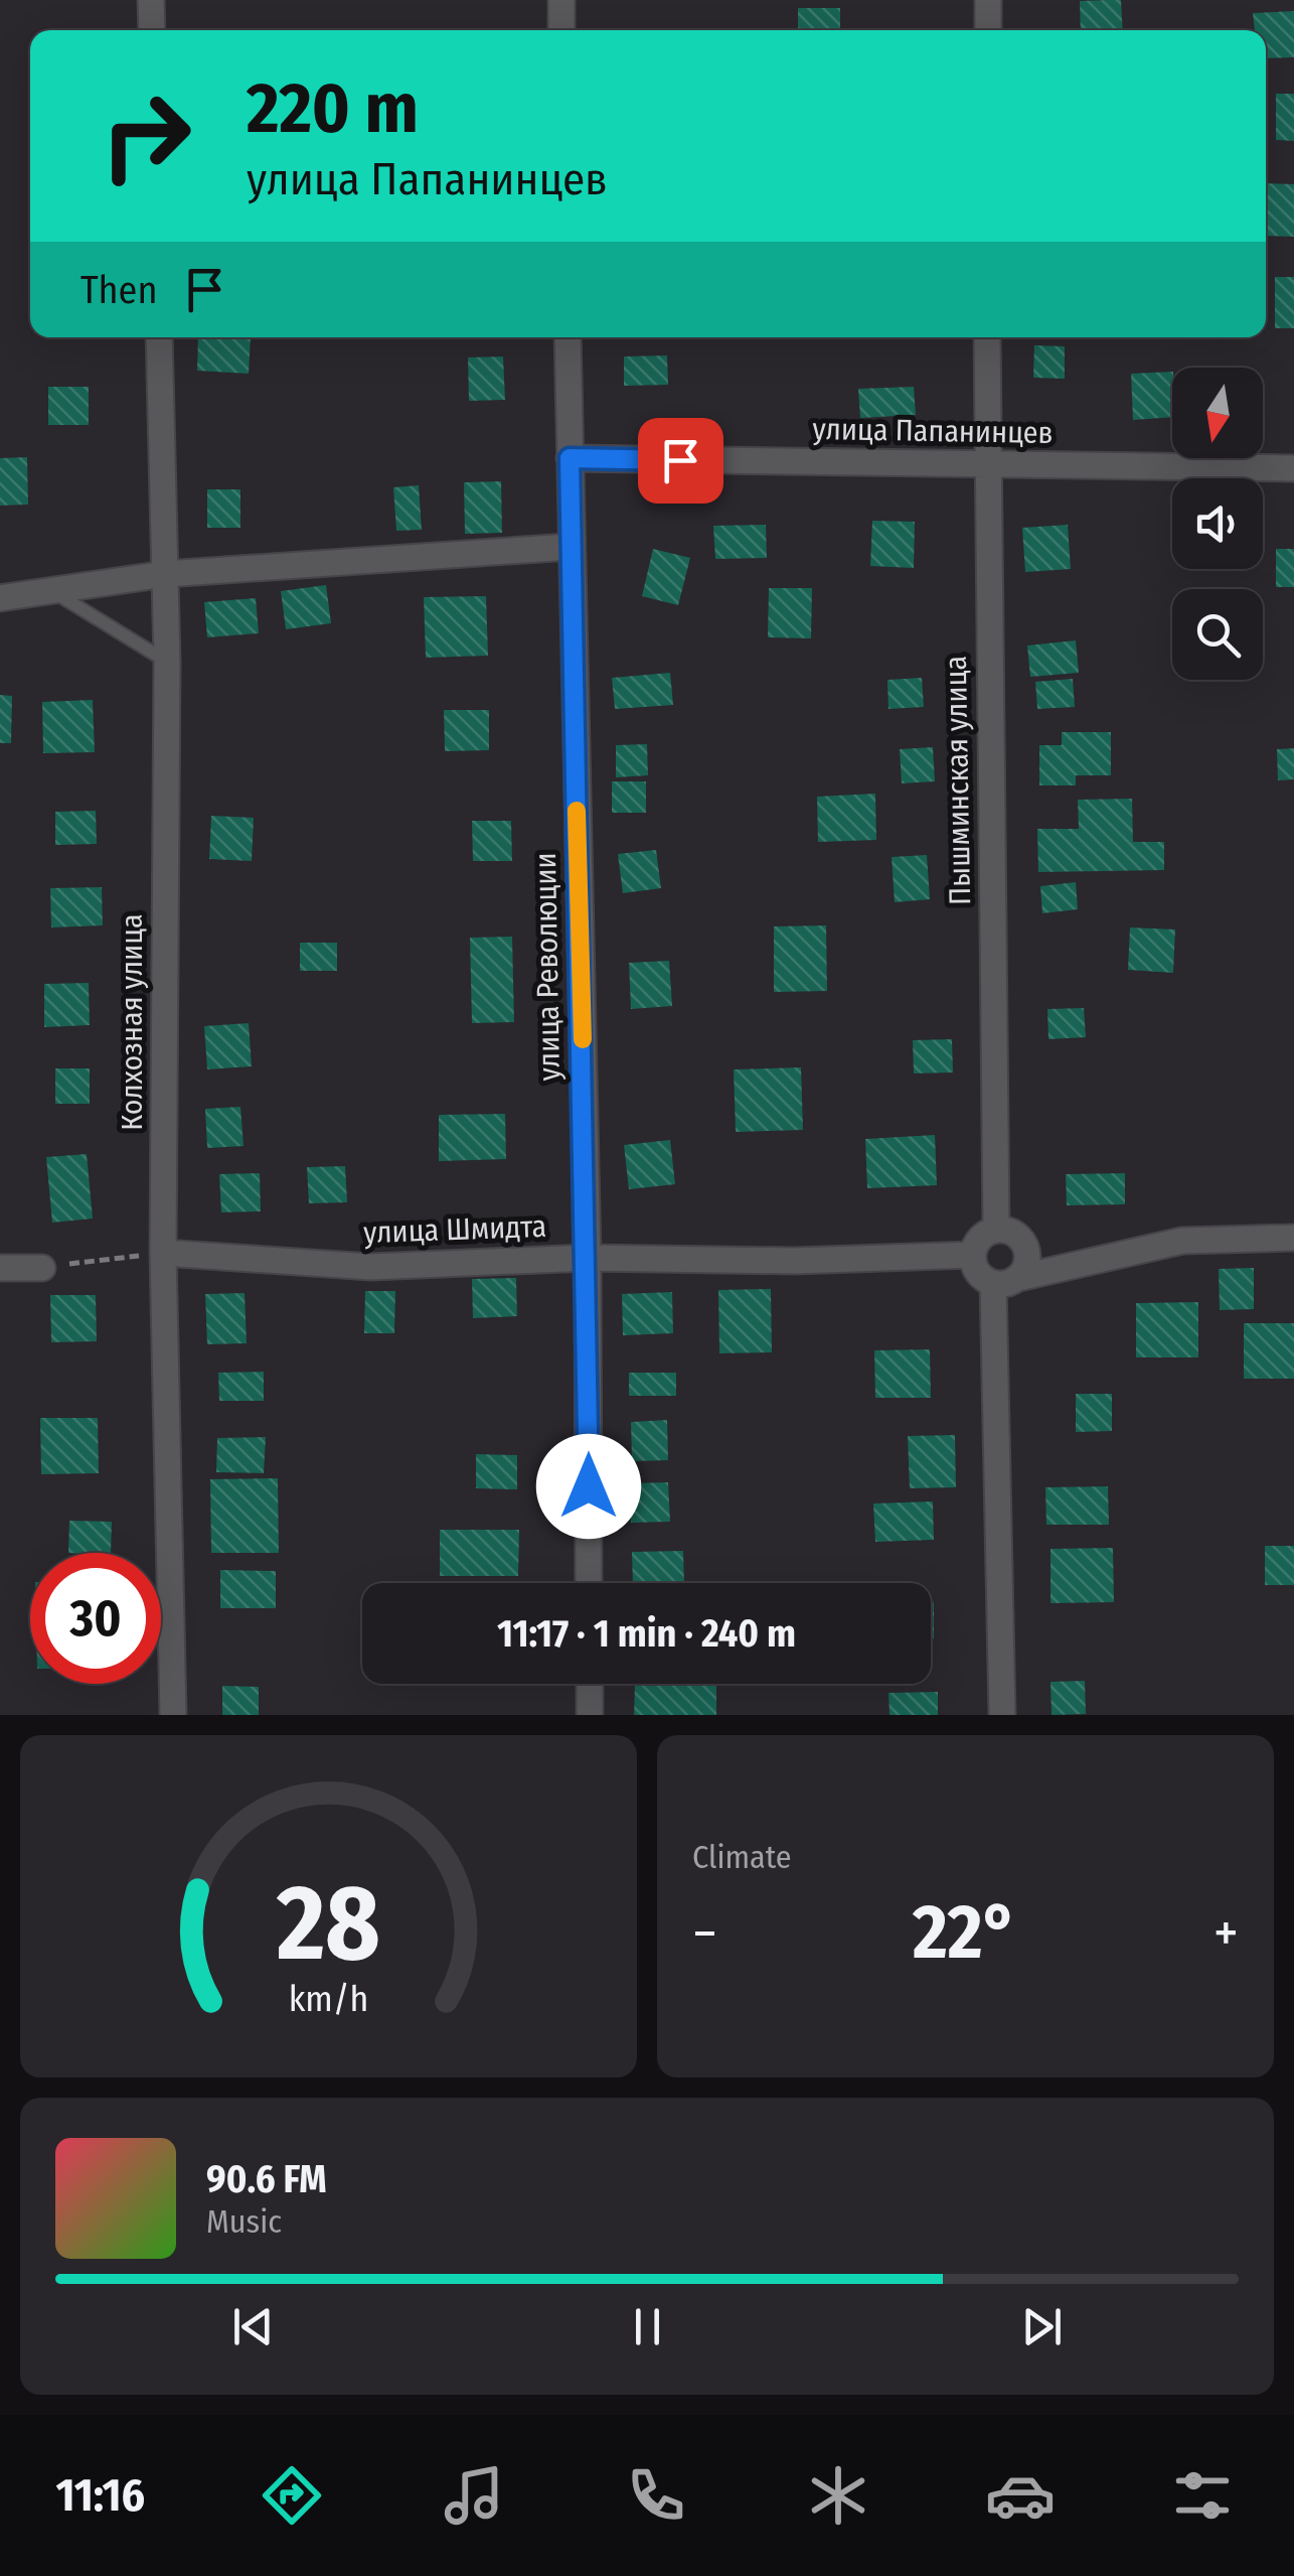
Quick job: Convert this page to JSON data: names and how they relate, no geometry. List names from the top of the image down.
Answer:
{
  "streets": {
    "street": [
      "улица Папанинцев",
      "Пышминская улица",
      "улица Революции",
      "Колхозная улица",
      "улица Шмидта"
    ]
  },
  "crossings": [
    ["улица Папанинцев", "Пышминская улица"],
    ["улица Папанинцев", "улица Революции"],
    ["Пышминская улица", "улица Шмидта"],
    ["улица Революции", "улица Шмидта"],
    ["Колхозная улица", "улица Шмидта"]
  ],
  "north": "bottom",
  "page": {
    "turn": ["220 m", "улица Папанинцев"],
    "then": "Then",
    "limit": "30",
    "trip": "11:17 · 1 min · 240 m",
    "tile": "Climate",
    "heat": ["−", "22°", "+"],
    "song": ["90.6 FM", "Music"],
    "tabs": "11:16",
    "gauge": ["28", "km/h"]
  }
}
